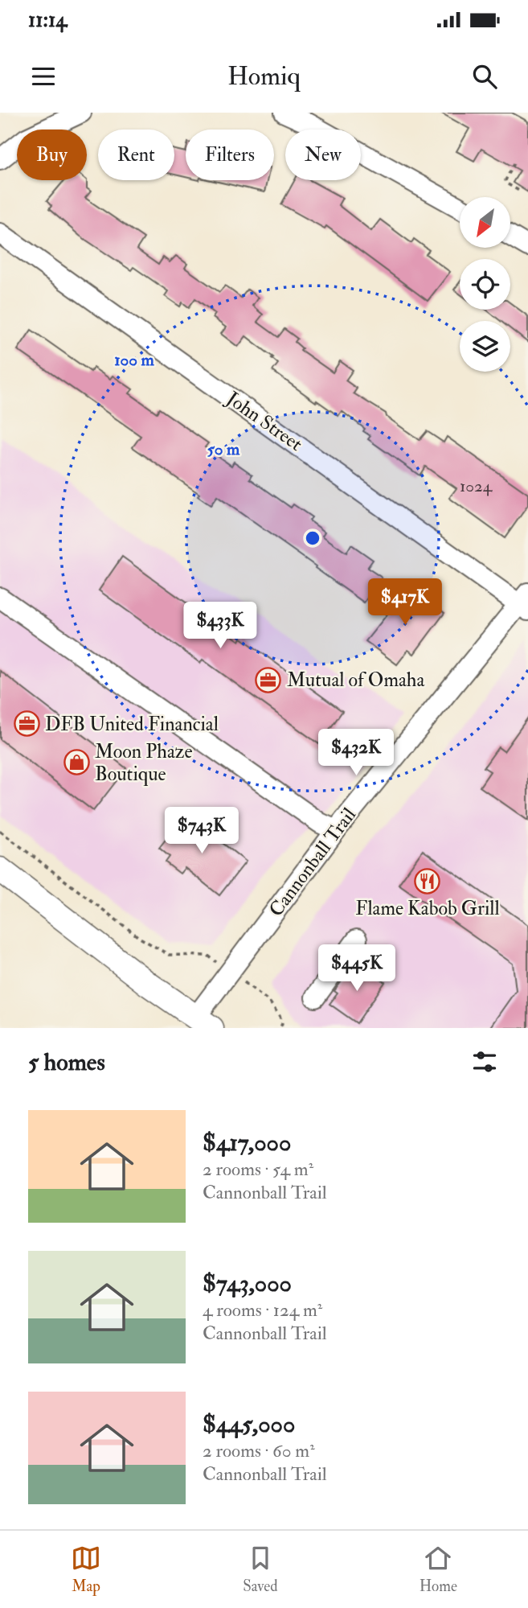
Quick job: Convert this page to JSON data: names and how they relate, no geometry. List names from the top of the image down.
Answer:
{
  "streets": {
    "street": ["John Street", "Cannonball Trail"]
  },
  "crossings": [
    ["John Street", "Cannonball Trail"]
  ],
  "places": {
    "office": ["Mutual of Omaha", "DFB United Financial"],
    "shop": ["Moon Phaze Boutique"],
    "restaurant": ["Flame Kabob Grill"]
  },
  "house_numbers": ["1024"],
  "north": "bottom left",
  "page": {
    "status": "11:14",
    "header": "Homiq",
    "chip": [
      "Buy",
      "Rent",
      "Filters",
      "New"
    ],
    "price": [
      "$417K",
      "$433K",
      "$432K",
      "$743K",
      "$445K"
    ],
    "heading": "5 homes",
    "list": [
      {
        "name": "$417,000",
        "note": "2 rooms · 54 m² · Cannonball Trail"
      },
      {
        "name": "$743,000",
        "note": "4 rooms · 124 m² · Cannonball Trail"
      },
      {
        "name": "$445,000",
        "note": "2 rooms · 60 m² · Cannonball Trail"
      }
    ],
    "tabs": ["Map", "Saved", "Home"]
  },
  "rings": ["100 m", "50 m"]
}
